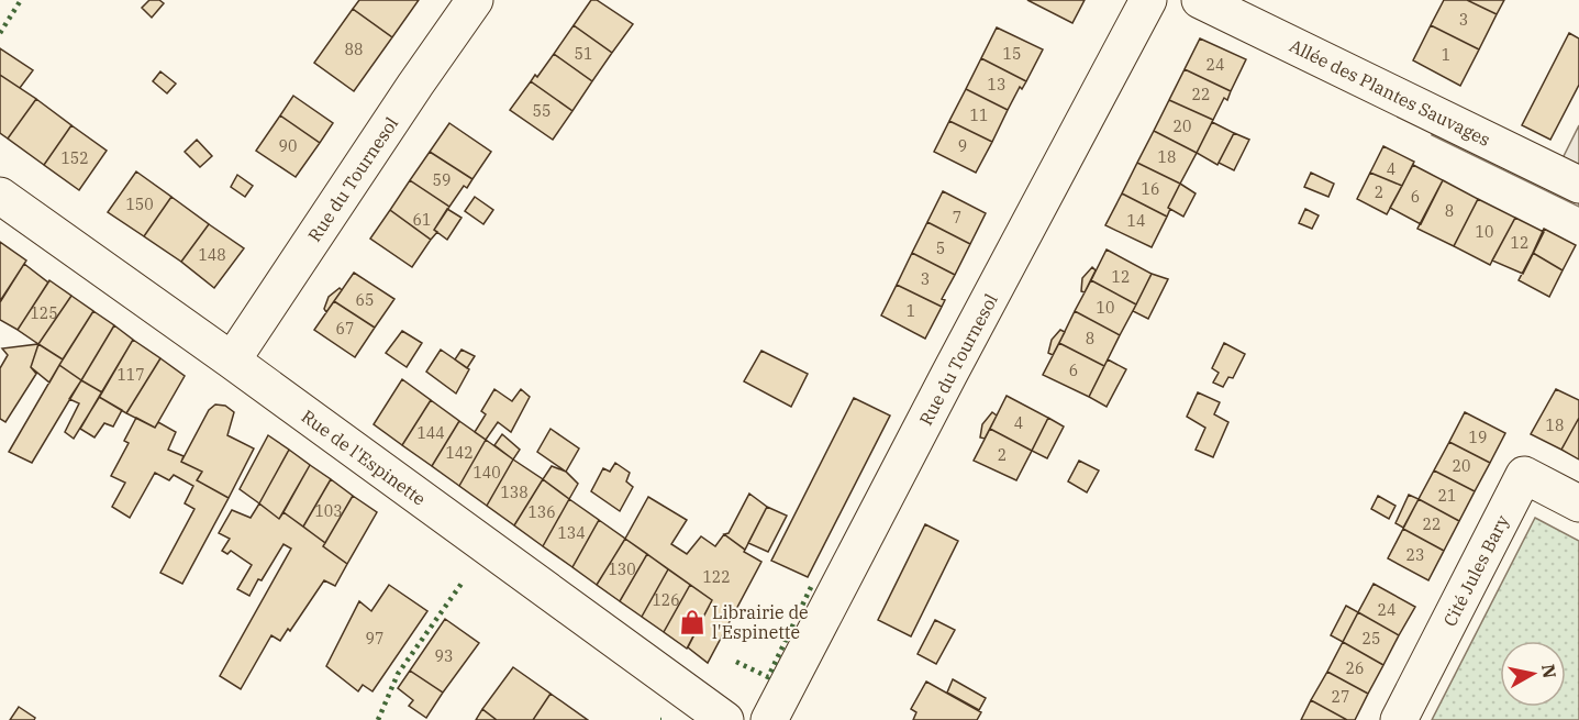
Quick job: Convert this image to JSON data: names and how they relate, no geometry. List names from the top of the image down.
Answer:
{
  "streets": {
    "street": [
      "Allée des Plantes Sauvages",
      "Rue du Tournesol",
      "Rue de l'Espinette",
      "Cité Jules Bary"
    ]
  },
  "crossings": [
    ["Rue du Tournesol", "Rue de l'Espinette"]
  ],
  "places": {
    "shop": ["Librairie de l'Espinette"]
  },
  "house_numbers": [
    "3",
    "88",
    "51",
    "15",
    "1",
    "24",
    "13",
    "22",
    "55",
    "11",
    "20",
    "90",
    "9",
    "18",
    "152",
    "4",
    "59",
    "16",
    "2",
    "6",
    "150",
    "8",
    "7",
    "61",
    "14",
    "10",
    "12",
    "5",
    "148",
    "12",
    "3",
    "65",
    "10",
    "1",
    "125",
    "67",
    "8",
    "6",
    "117",
    "4",
    "18",
    "144",
    "19",
    "142",
    "2",
    "20",
    "140",
    "138",
    "21",
    "103",
    "136",
    "22",
    "134",
    "23",
    "130",
    "122",
    "126",
    "24",
    "97",
    "25",
    "93",
    "26",
    "27"
  ],
  "north": "right"
}
